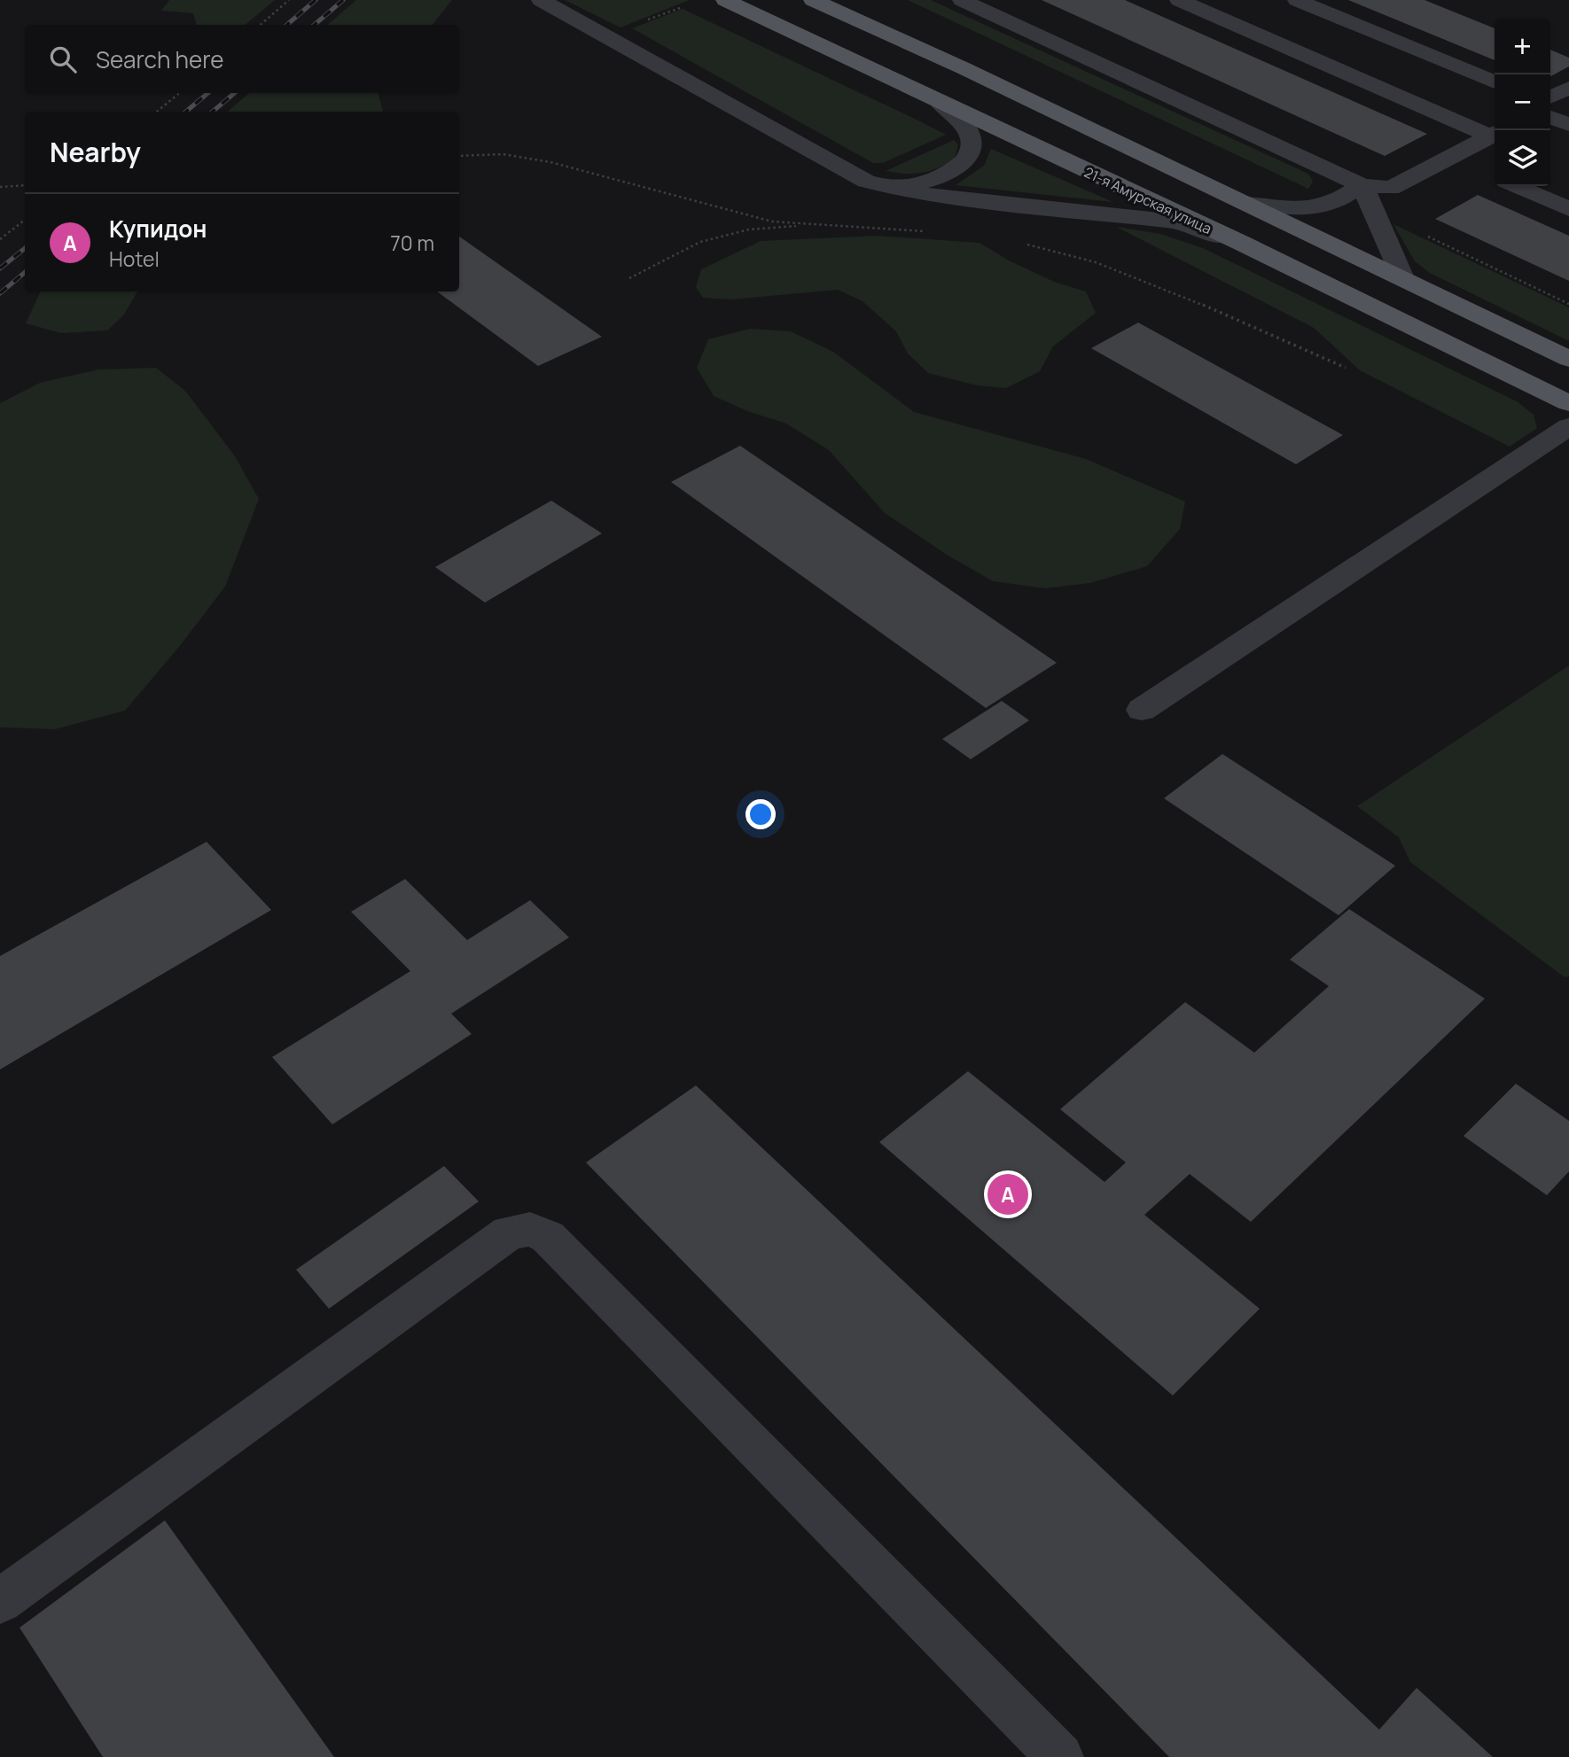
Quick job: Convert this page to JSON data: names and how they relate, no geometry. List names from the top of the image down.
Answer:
{
  "streets": {
    "main road": ["21-я Амурская улица"]
  },
  "page": {
    "map_buttons": ["+", "−"],
    "search": "Search here",
    "heading": "Nearby",
    "list": [
      {
        "mark": "A",
        "name": "Купидон",
        "note": "Hotel",
        "value": "70 m"
      }
    ],
    "pins": "A"
  }
}
